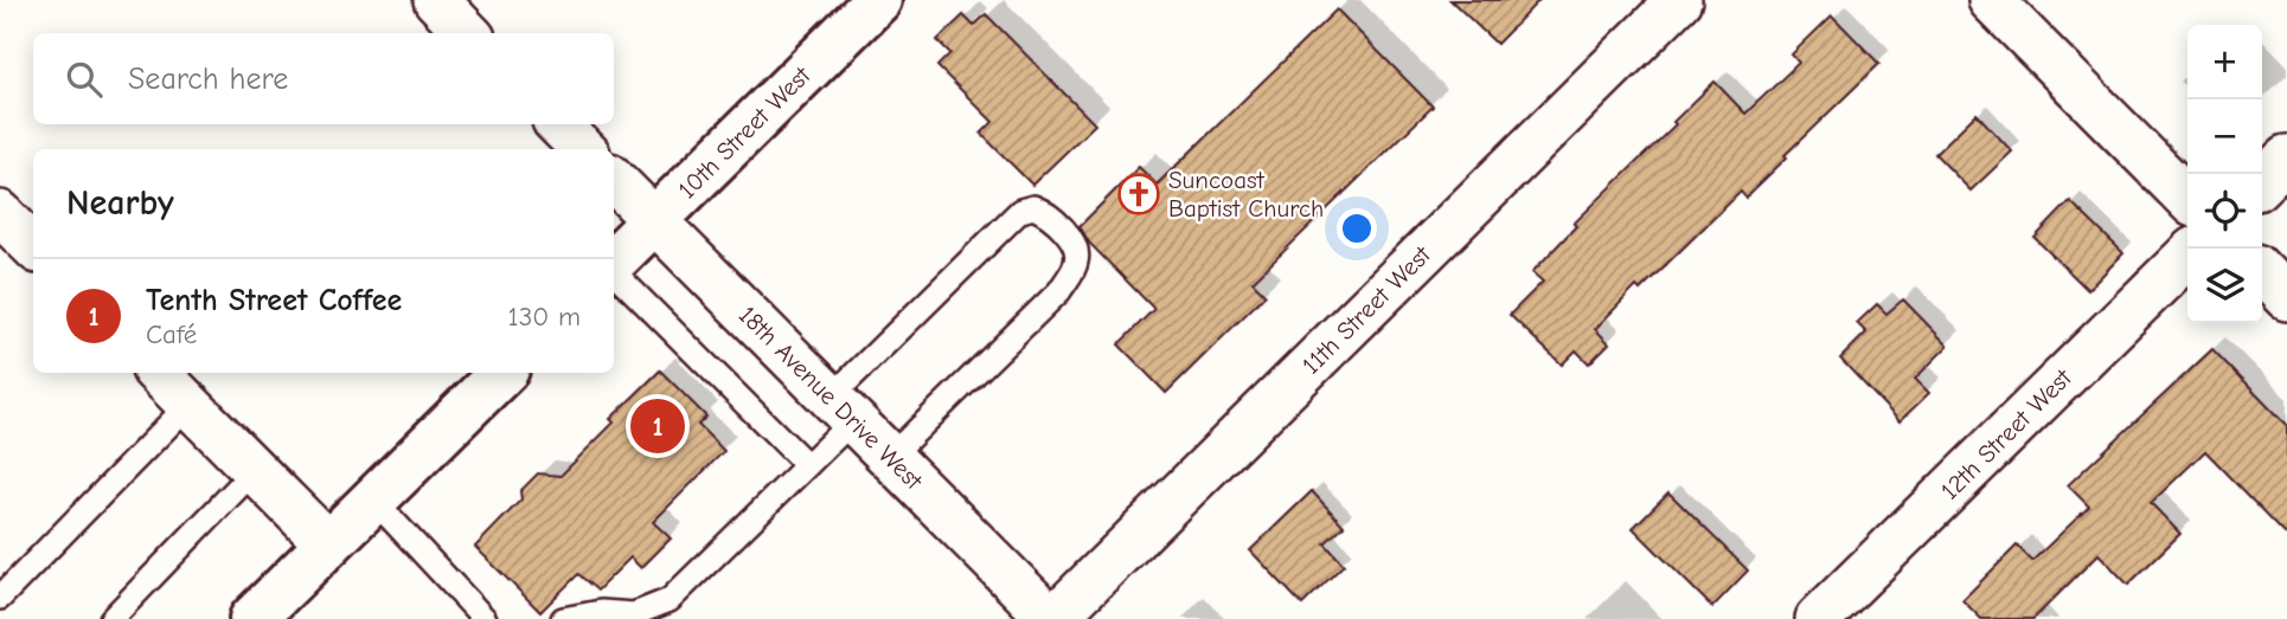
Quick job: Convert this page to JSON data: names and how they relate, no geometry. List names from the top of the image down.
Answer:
{
  "streets": {
    "street": [
      "10th Street West",
      "11th Street West",
      "18th Avenue Drive West",
      "12th Street West"
    ]
  },
  "crossings": [
    ["10th Street West", "18th Avenue Drive West"],
    ["11th Street West", "18th Avenue Drive West"]
  ],
  "places": {
    "church": ["Suncoast Baptist Church"]
  },
  "page": {
    "map_buttons": ["+", "−"],
    "search": "Search here",
    "heading": "Nearby",
    "list": [
      {
        "mark": "1",
        "name": "Tenth Street Coffee",
        "note": "Café",
        "value": "130 m"
      }
    ],
    "pins": "1"
  }
}
